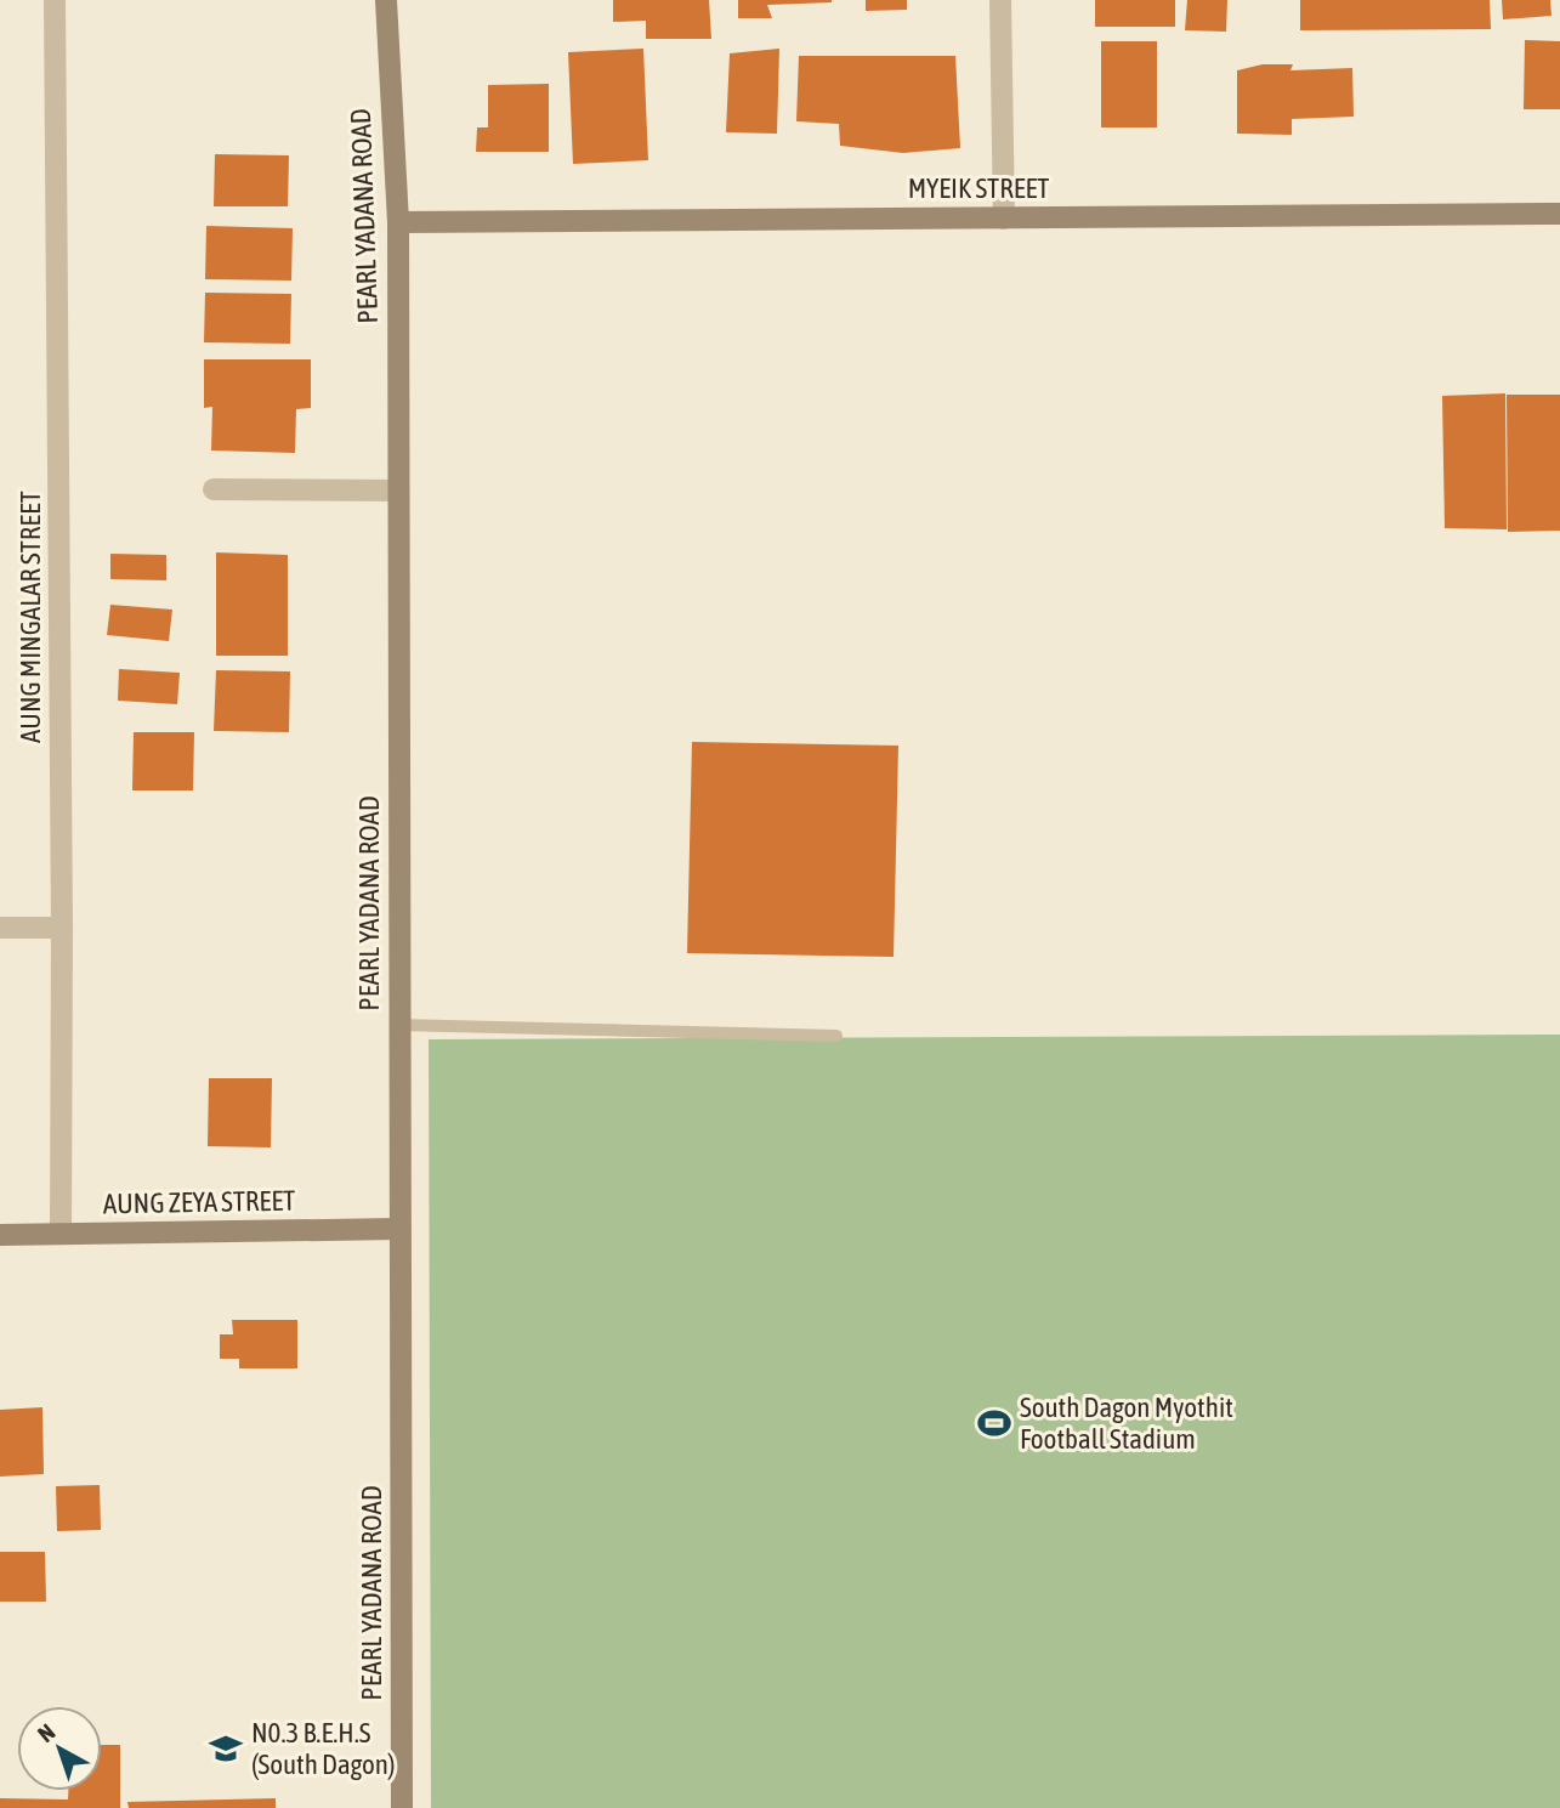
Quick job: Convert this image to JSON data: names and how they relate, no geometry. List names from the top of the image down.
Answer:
{
  "streets": {
    "street": [
      "MYEIK STREET",
      "PEARL YADANA ROAD",
      "AUNG MINGALAR STREET",
      "AUNG ZEYA STREET"
    ]
  },
  "crossings": [
    ["MYEIK STREET", "PEARL YADANA ROAD"],
    ["PEARL YADANA ROAD", "AUNG ZEYA STREET"],
    ["AUNG MINGALAR STREET", "AUNG ZEYA STREET"]
  ],
  "places": {
    "sports": ["South Dagon Myothit Football Stadium"],
    "school or university": ["N0.3 B.E.H.S (South Dagon)"]
  },
  "north": "top left"
}
